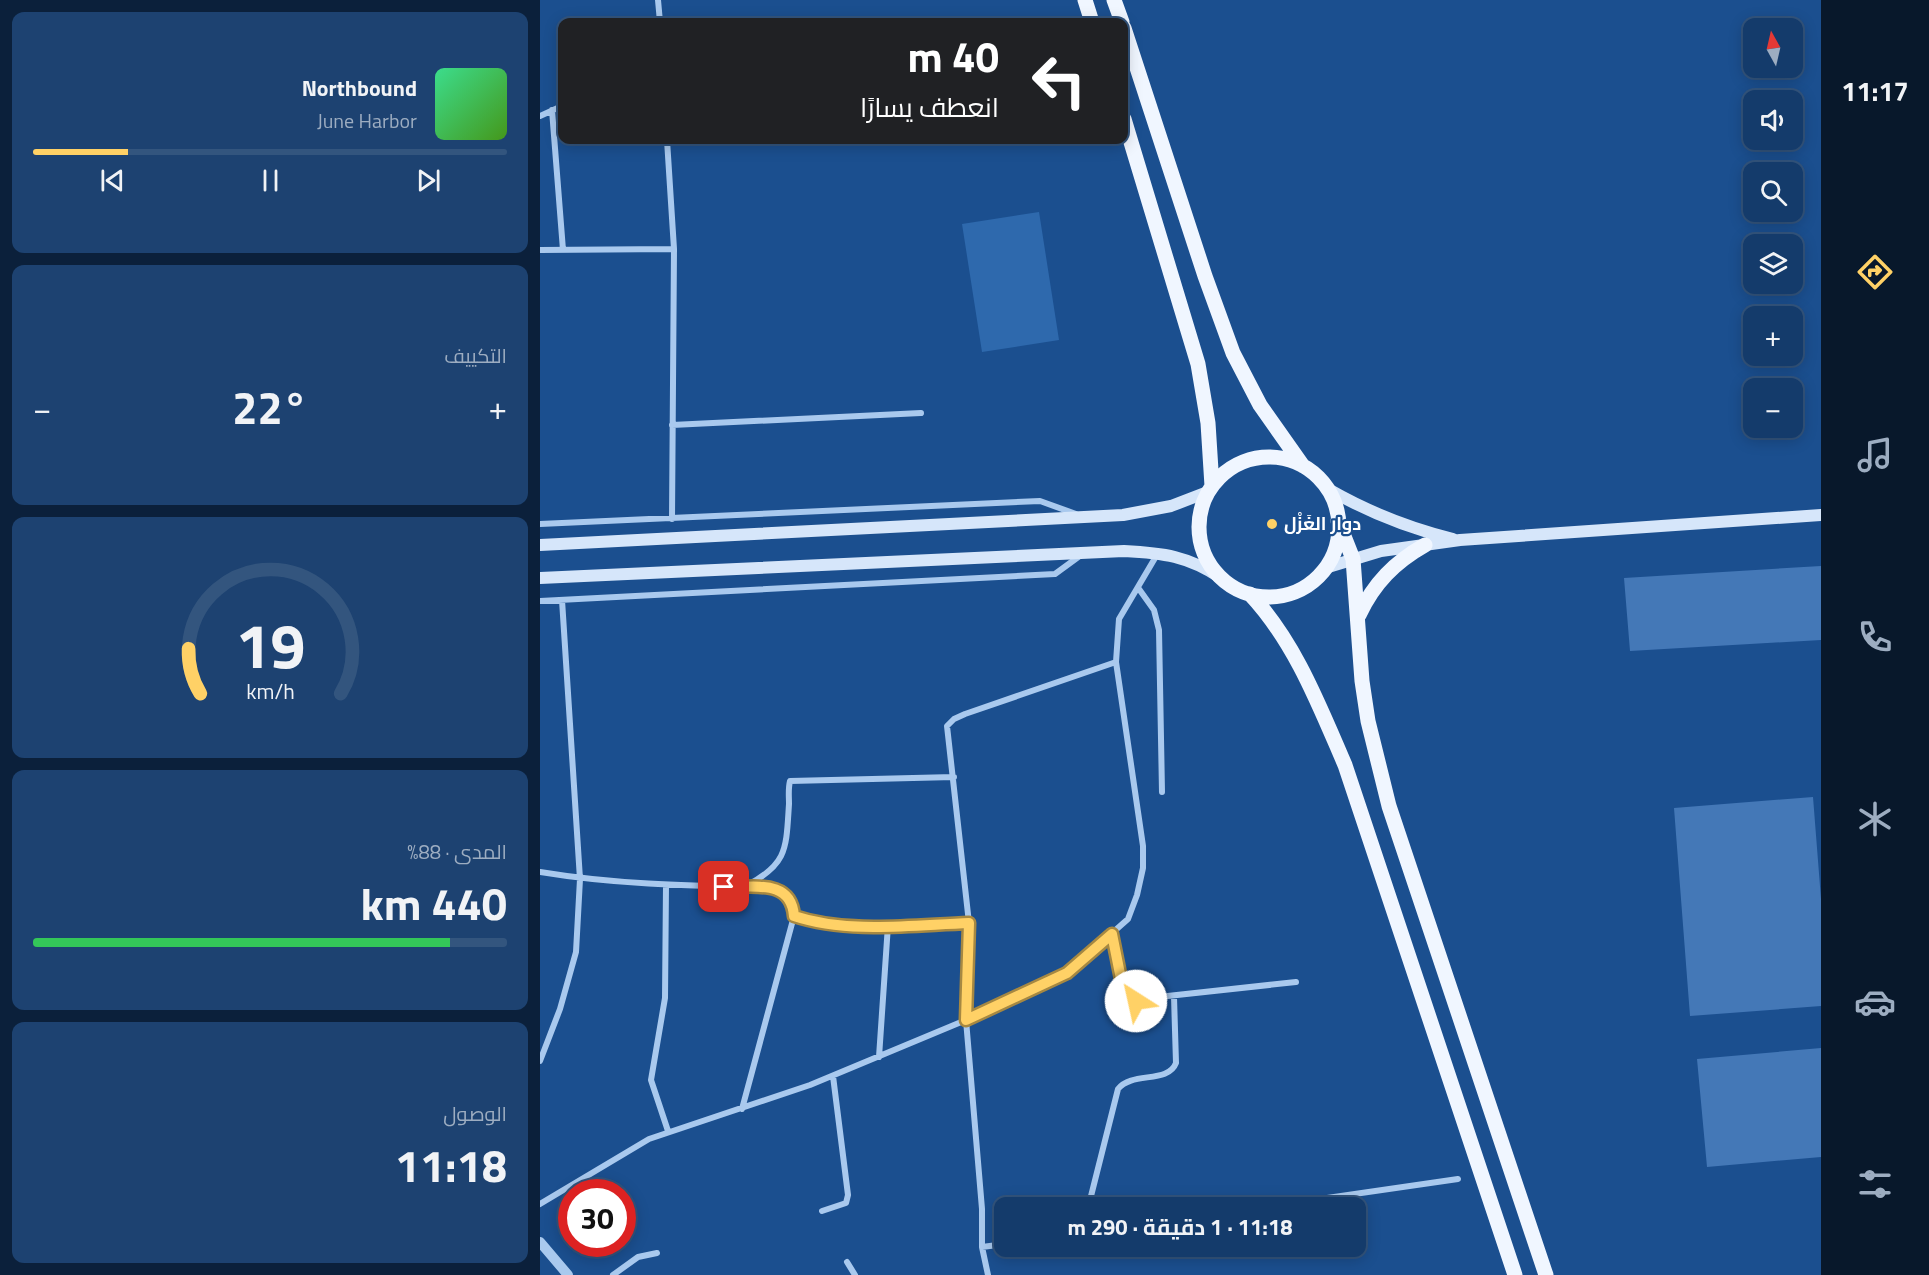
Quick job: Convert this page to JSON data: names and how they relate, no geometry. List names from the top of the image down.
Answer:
{
  "places": ["دوار الغَزْل"],
  "north": "top",
  "page": {
    "tabs": "11:17",
    "map_buttons": ["+", "−"],
    "turn": ["40 m", "انعطف يسارًا"],
    "song": ["Northbound", "June Harbor"],
    "tile": [
      "التكييف",
      ["المدى · 88%", "440 km"],
      ["الوصول", "11:18"]
    ],
    "heat": ["−", "22°", "+"],
    "limit": "30",
    "trip": "11:18 · 1 دقيقة · 290 m",
    "gauge": ["19", "km/h"]
  }
}
